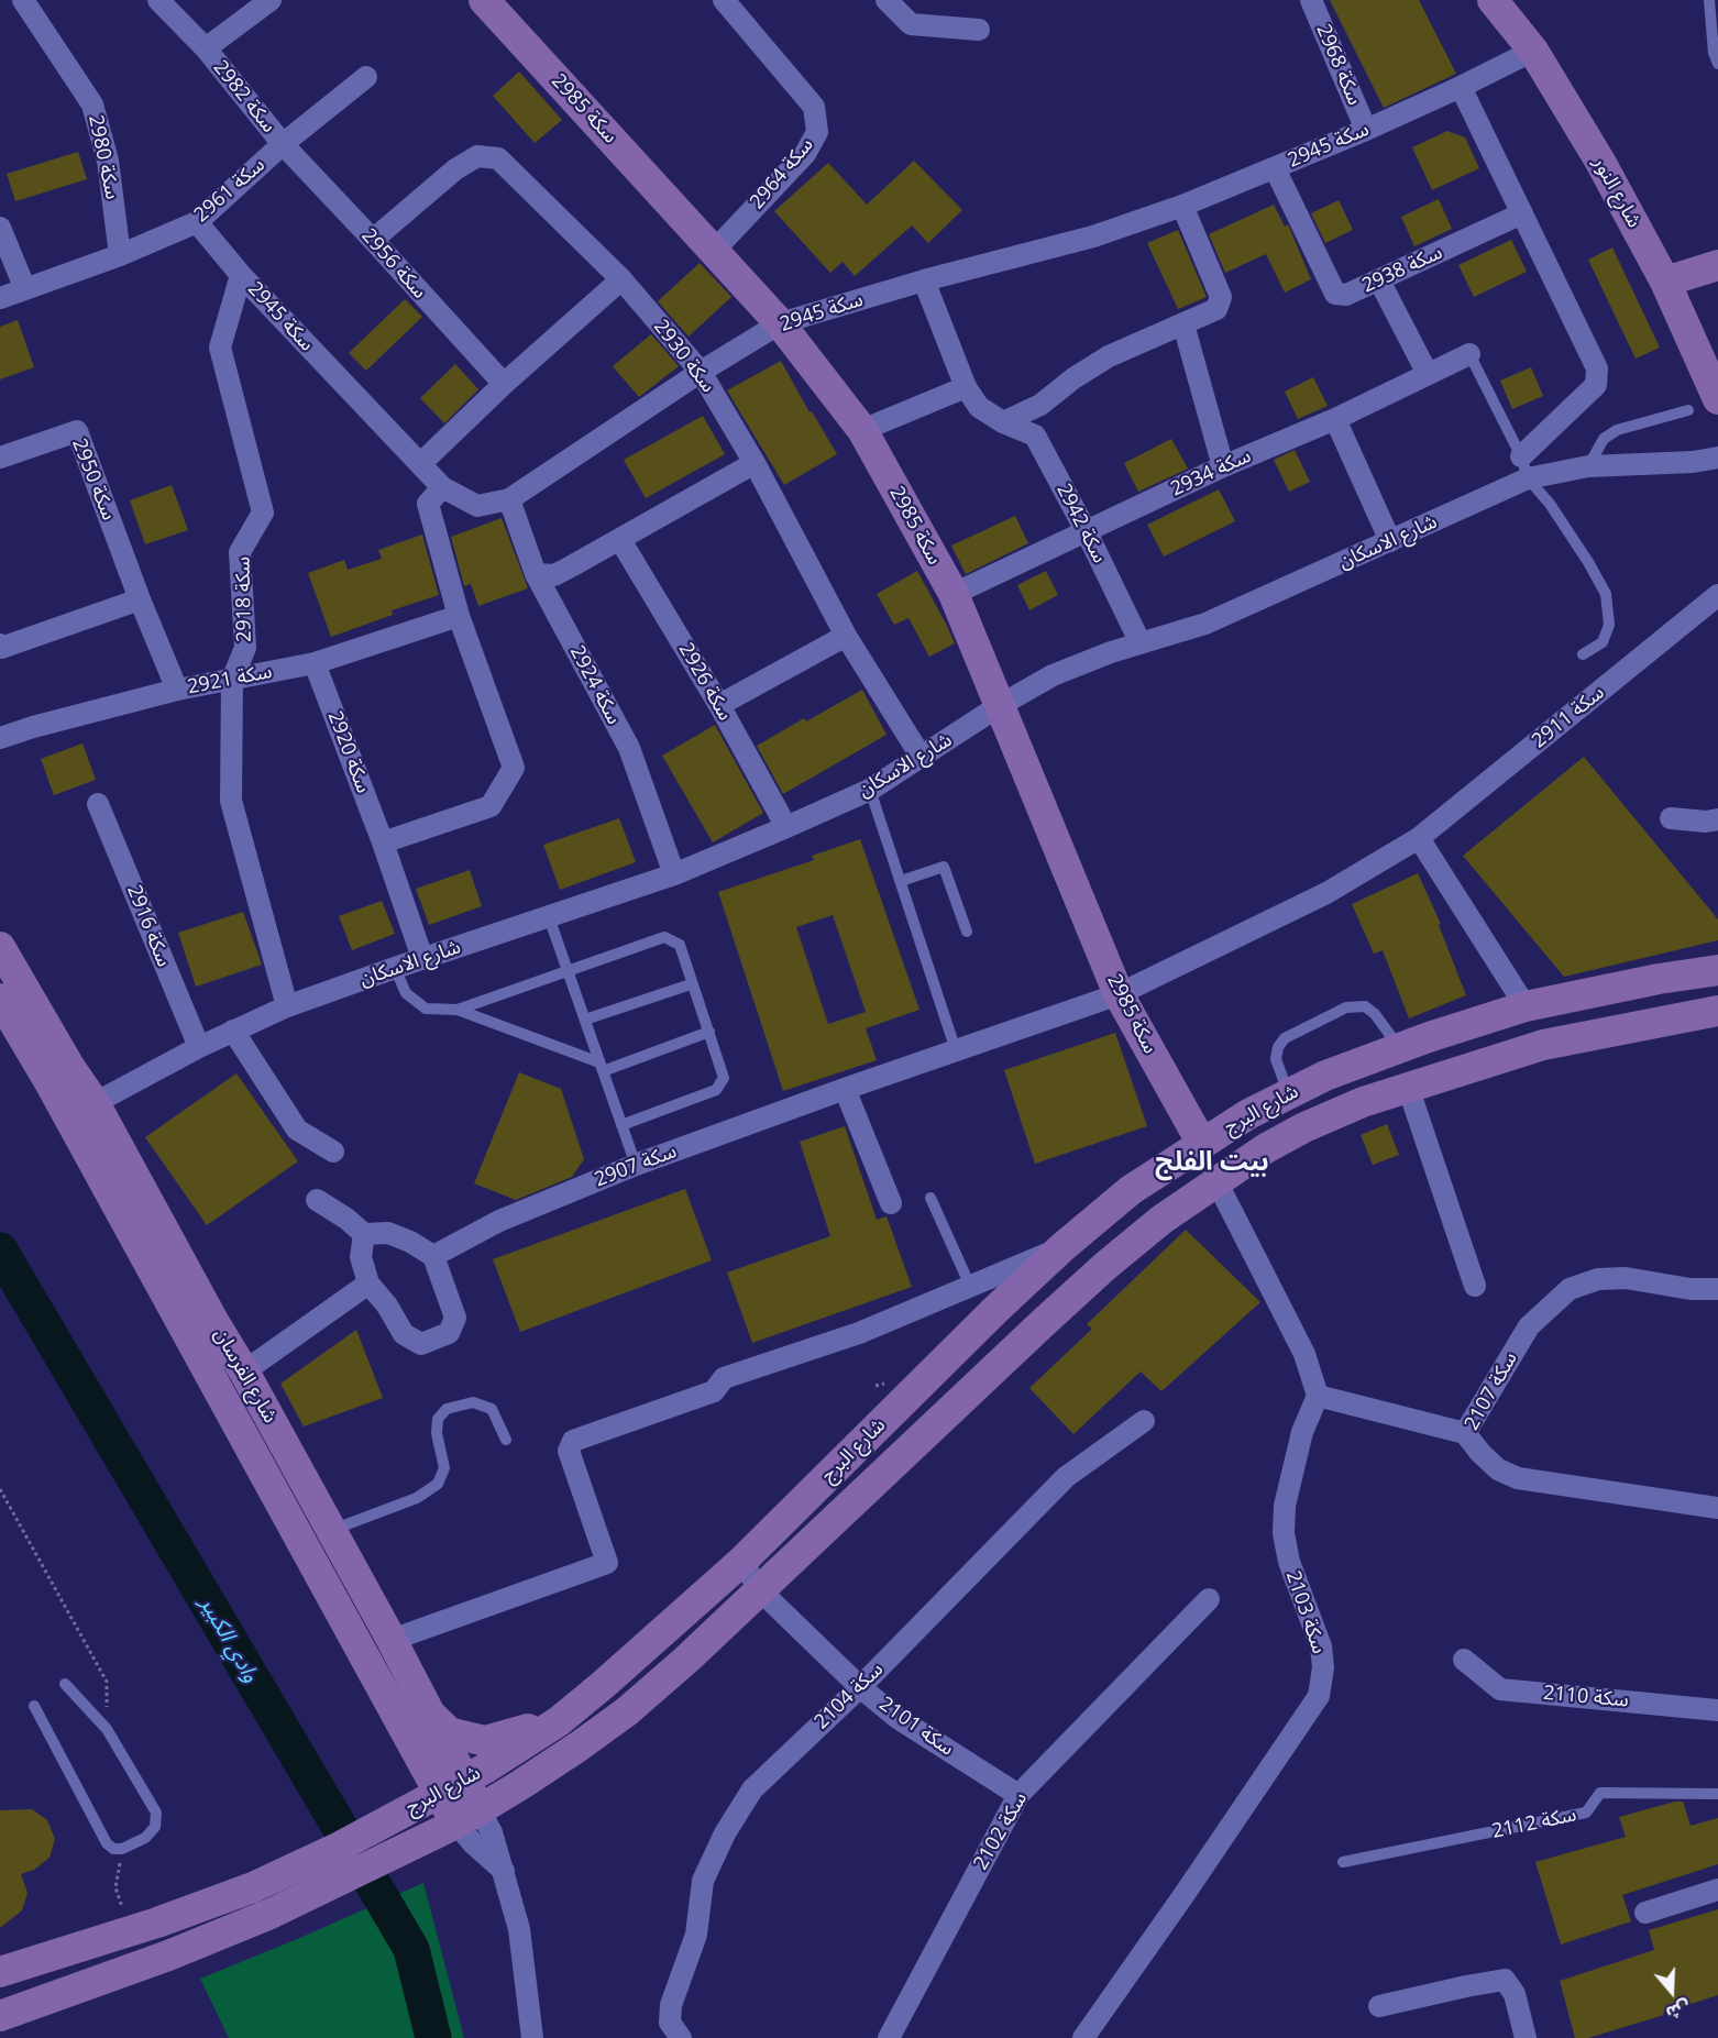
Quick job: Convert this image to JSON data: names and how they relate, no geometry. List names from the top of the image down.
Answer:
{
  "streets": {
    "main road": [
      "سكة 2985",
      "شارع النور",
      "شارع البرج",
      "شارع الفرسان"
    ],
    "street": [
      "سكة 2968",
      "سكة 2982",
      "سكة 2945",
      "سكة 2980",
      "سكة 2964",
      "سكة 2961",
      "سكة 2956",
      "سكة 2938",
      "سكة 2930",
      "سكة 2934",
      "سكة 2950",
      "سكة 2942",
      "شارع الاسكان",
      "سكة 2918",
      "سكة 2921",
      "سكة 2926",
      "سكة 2924",
      "سكة 2911",
      "سكة 2920",
      "سكة 2916",
      "سكة 2907",
      "سكة 2107",
      "سكة 2103",
      "سكة 2104",
      "سكة 2110",
      "سكة 2101",
      "سكة 2102"
    ],
    "lane": ["سكة 2112"]
  },
  "crossings": [
    ["سكة 2968", "سكة 2945"],
    ["سكة 2982", "سكة 2961"],
    ["سكة 2982", "سكة 2956"],
    ["سكة 2985", "سكة 2945"],
    ["سكة 2985", "سكة 2964"],
    ["سكة 2985", "سكة 2934"],
    ["سكة 2985", "شارع الاسكان"],
    ["سكة 2985", "سكة 2911"],
    ["سكة 2985", "شارع البرج"],
    ["سكة 2985", "سكة 2907"],
    ["سكة 2945", "سكة 2961"],
    ["سكة 2945", "شارع النور"],
    ["سكة 2945", "سكة 2938"],
    ["سكة 2945", "سكة 2930"],
    ["سكة 2945", "سكة 2942"],
    ["سكة 2945", "سكة 2918"],
    ["سكة 2945", "سكة 2924"],
    ["سكة 2980", "سكة 2961"],
    ["سكة 2961", "سكة 2956"],
    ["سكة 2956", "سكة 2930"],
    ["سكة 2930", "شارع الاسكان"],
    ["سكة 2934", "سكة 2942"],
    ["سكة 2950", "سكة 2921"],
    ["سكة 2942", "شارع الاسكان"],
    ["شارع الاسكان", "سكة 2918"],
    ["شارع الاسكان", "سكة 2926"],
    ["شارع الاسكان", "سكة 2924"],
    ["شارع الاسكان", "سكة 2920"],
    ["شارع الاسكان", "سكة 2916"],
    ["شارع الاسكان", "شارع الفرسان"],
    ["سكة 2918", "سكة 2921"],
    ["سكة 2921", "سكة 2920"],
    ["سكة 2911", "سكة 2907"],
    ["شارع البرج", "شارع الفرسان"],
    ["شارع البرج", "سكة 2101"],
    ["سكة 2104", "سكة 2101"],
    ["سكة 2101", "سكة 2102"]
  ],
  "districts": ["بيت الفلج"],
  "water": ["وادي الكبير"],
  "north": "bottom"
}
